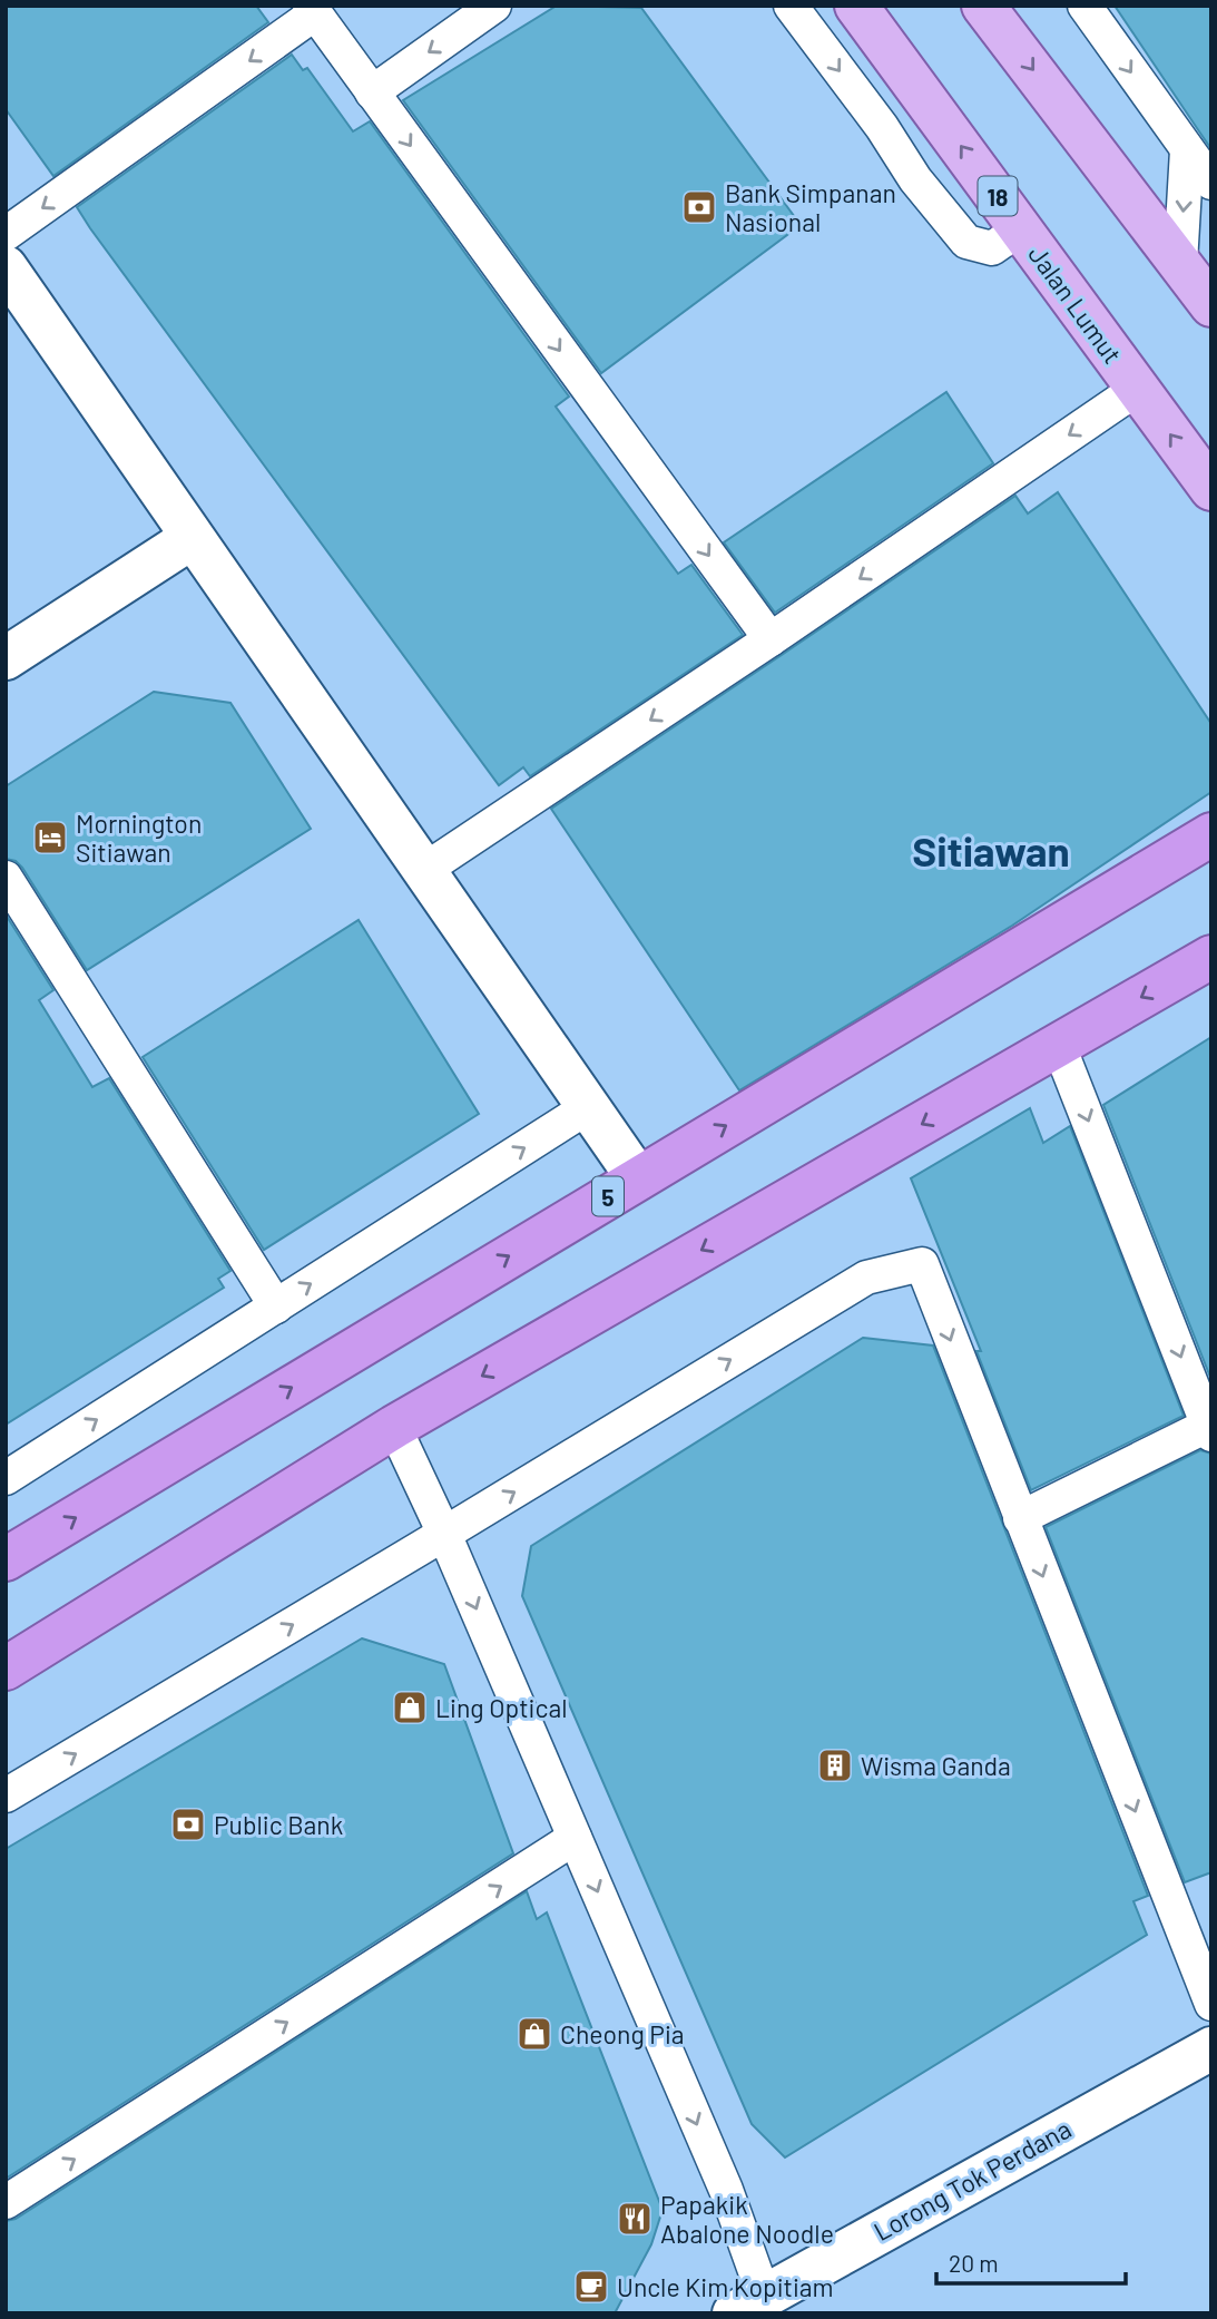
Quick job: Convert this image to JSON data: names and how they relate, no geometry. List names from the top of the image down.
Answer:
{
  "streets": {
    "highway": ["5"],
    "main road": ["18", "Jalan Lumut"],
    "street": ["Lorong Tok Perdana"]
  },
  "districts": ["Sitiawan"],
  "places": {
    "bank": ["Bank Simpanan Nasional", "Public Bank"],
    "hotel": ["Mornington Sitiawan"],
    "shop": ["Ling Optical", "Cheong Pia"],
    "building": ["Wisma Ganda"],
    "restaurant": ["Papakik Abalone Noodle"],
    "cafe": ["Uncle Kim Kopitiam"]
  },
  "scale_bar": "20 m"
}
